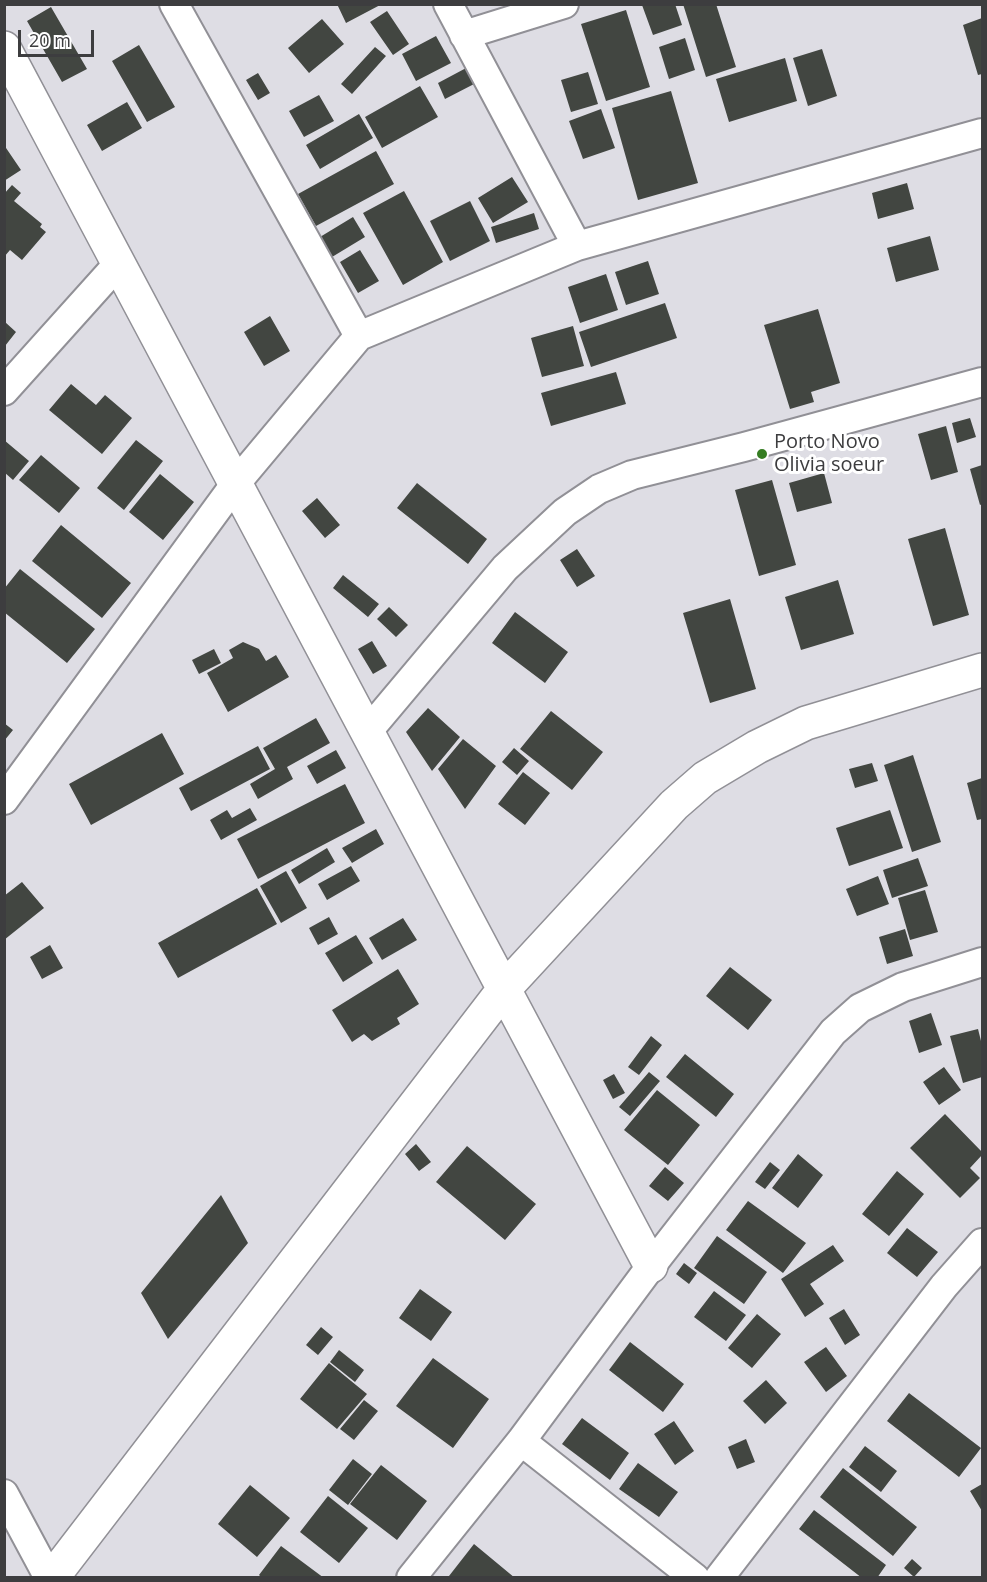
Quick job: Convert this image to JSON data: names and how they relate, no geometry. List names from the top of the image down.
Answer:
{
  "places": ["Porto Novo Olivia soeur"],
  "scale_bar": "20 m"
}
